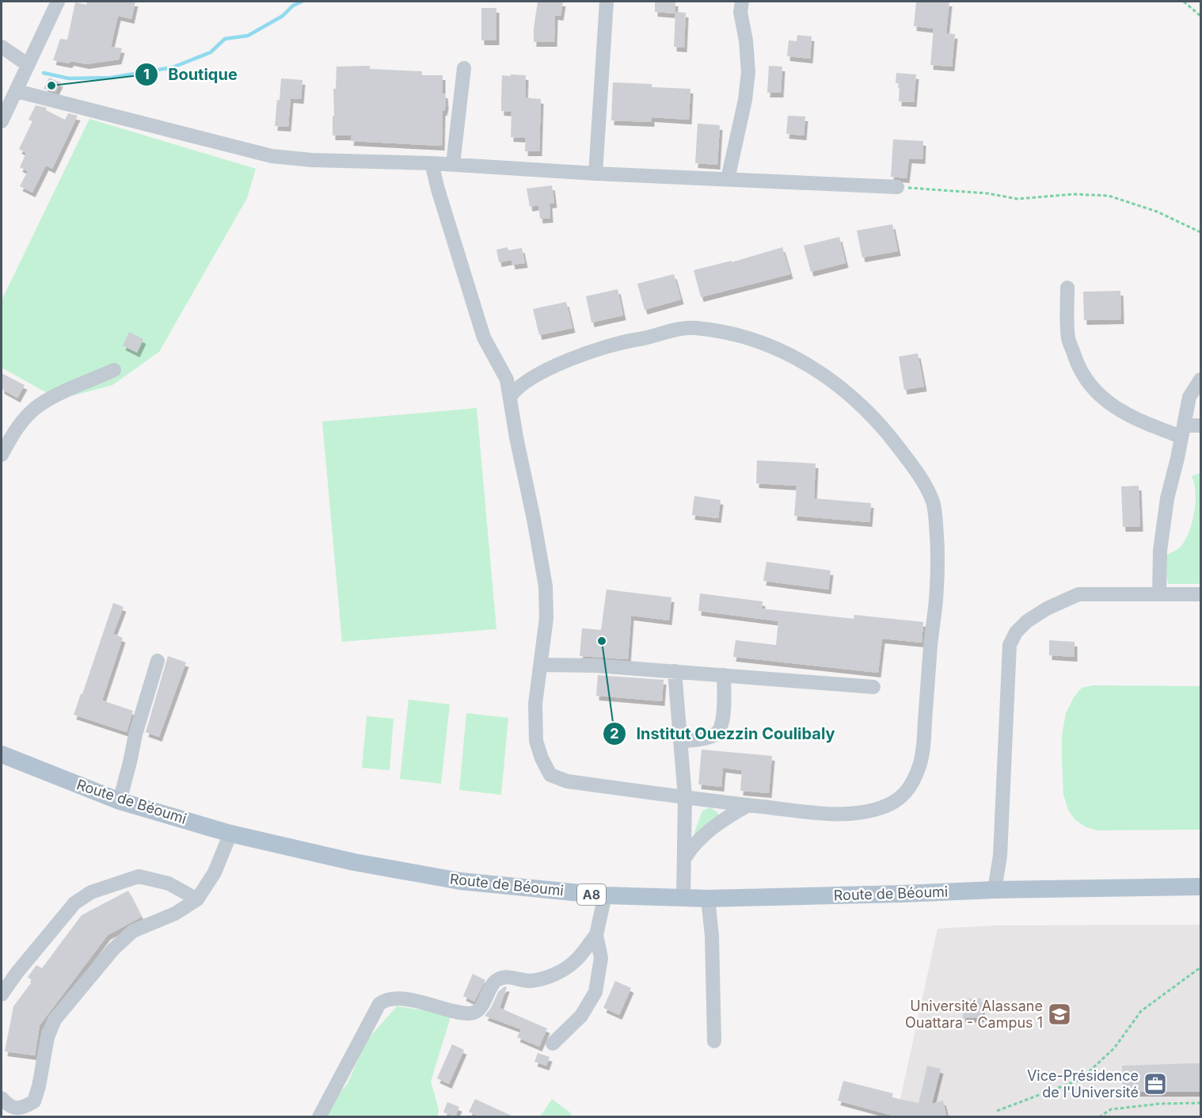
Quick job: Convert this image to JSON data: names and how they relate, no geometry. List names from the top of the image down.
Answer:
{
  "streets": {
    "main road": ["Route de Béoumi", "A8"]
  },
  "places": {
    "other": ["Boutique", "Institut Ouezzin Coulibaly"],
    "school or university": ["Université Alassane Ouattara - Campus 1"],
    "office": ["Vice-Présidence de l'Université"]
  }
}
